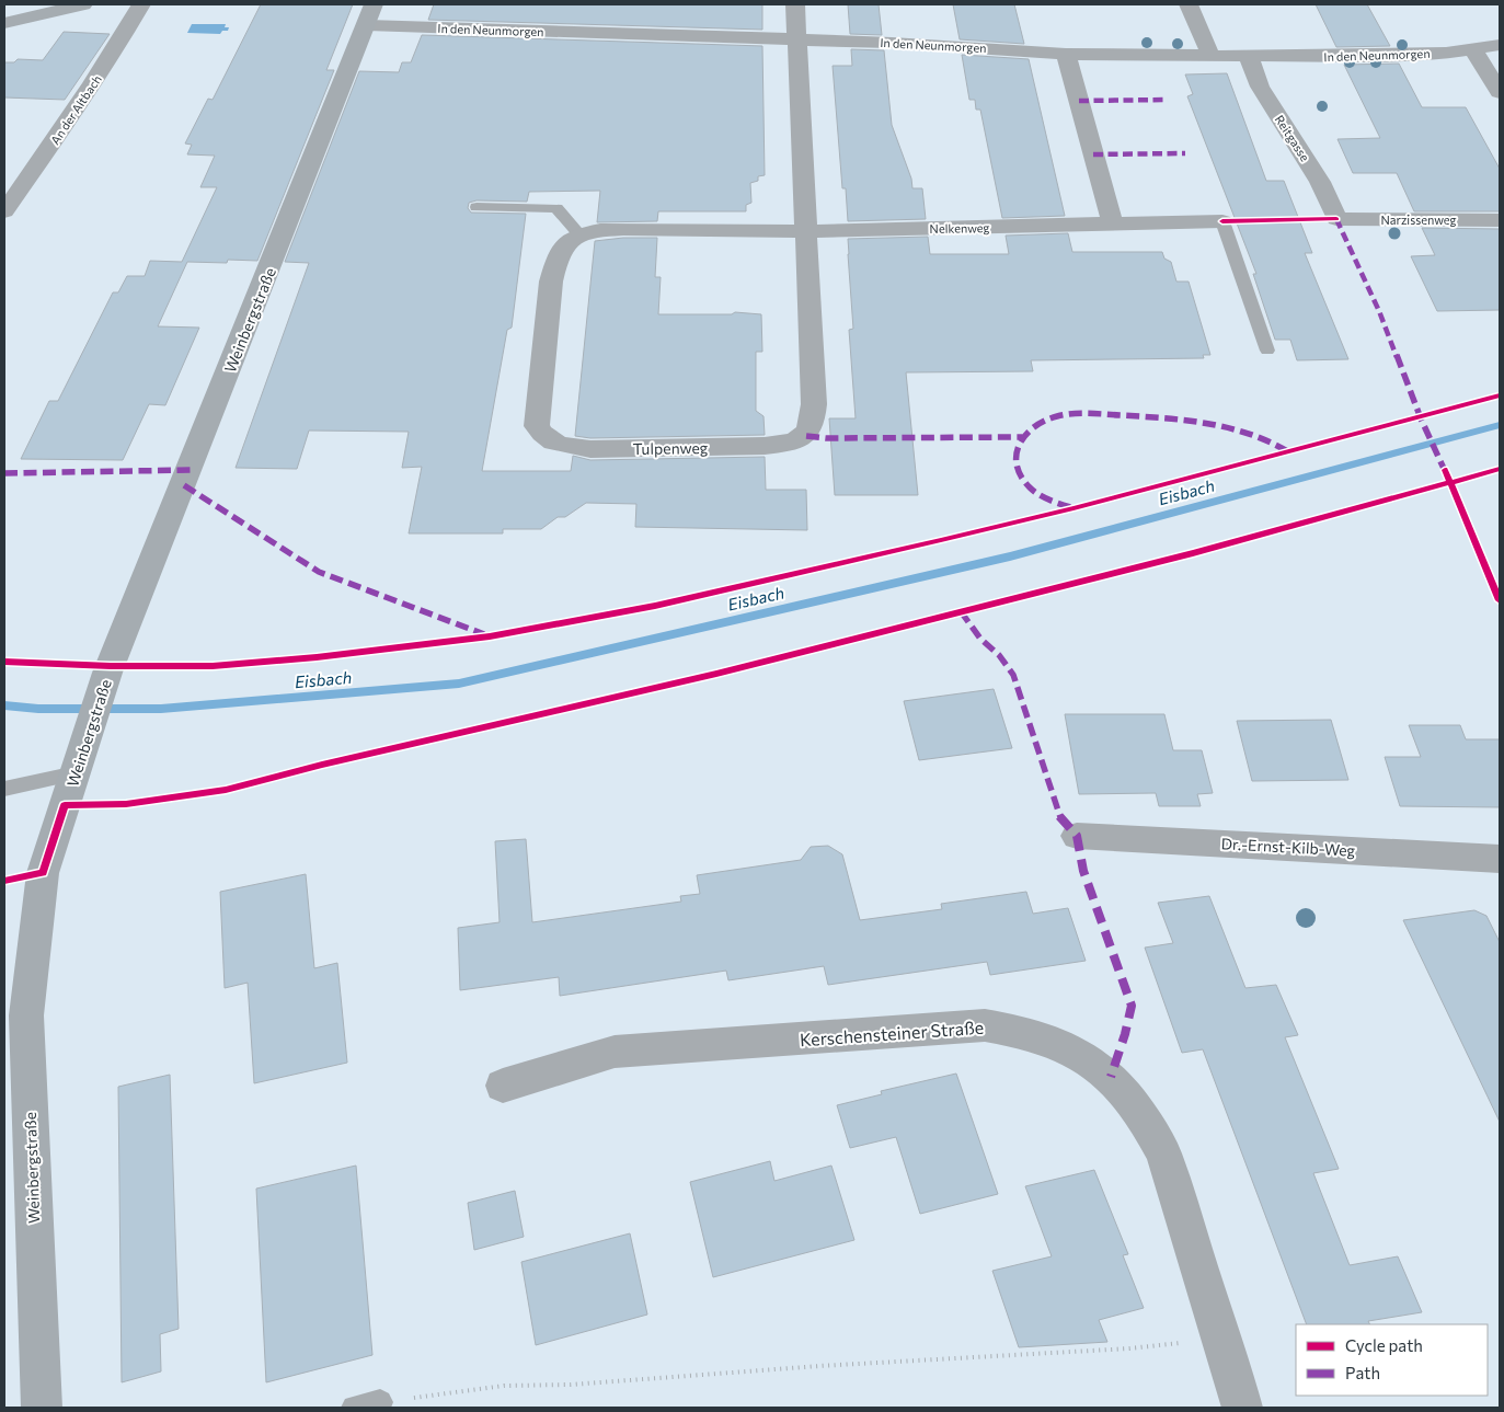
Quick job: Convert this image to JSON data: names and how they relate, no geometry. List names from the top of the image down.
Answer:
{
  "streets": {
    "street": [
      "In den Neunmorgen",
      "An der Altbach",
      "Reitgasse",
      "Narzissenweg",
      "Nelkenweg",
      "Weinbergstraße",
      "Tulpenweg",
      "Dr.-Ernst-Kilb-Weg",
      "Kerschensteiner Straße"
    ]
  },
  "crossings": [
    ["In den Neunmorgen", "Reitgasse"],
    ["In den Neunmorgen", "Weinbergstraße"],
    ["In den Neunmorgen", "Tulpenweg"],
    ["Reitgasse", "Narzissenweg"],
    ["Nelkenweg", "Tulpenweg"]
  ],
  "water": ["Eisbach"],
  "legend": ["Cycle path", "Path"]
}
